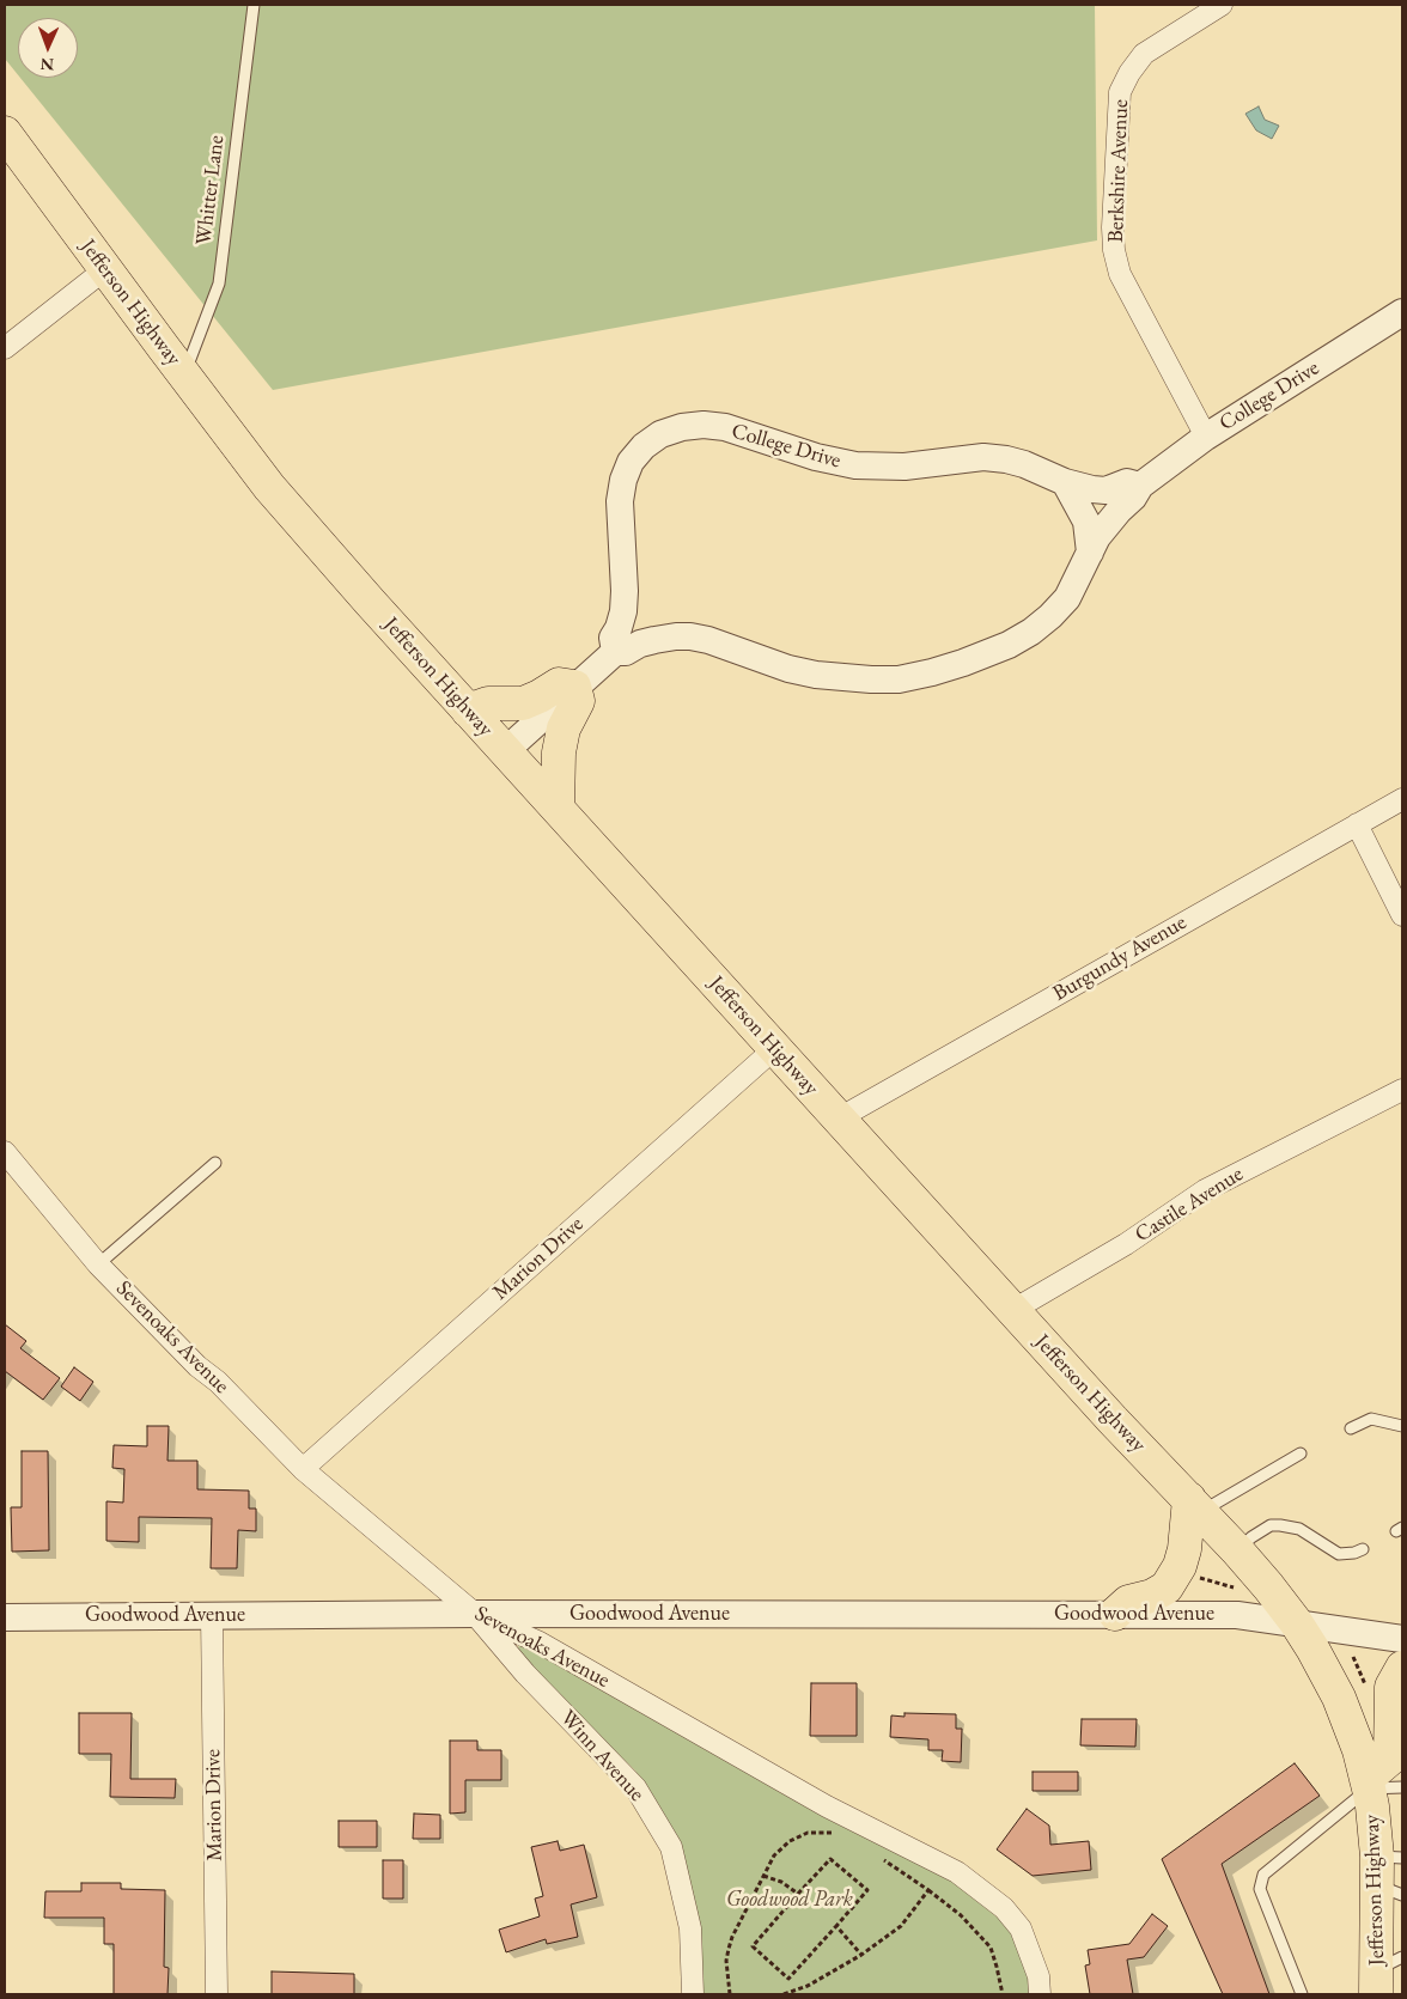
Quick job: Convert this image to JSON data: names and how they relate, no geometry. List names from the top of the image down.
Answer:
{
  "streets": {
    "main road": ["Jefferson Highway"],
    "street": [
      "Berkshire Avenue",
      "College Drive",
      "Burgundy Avenue",
      "Castile Avenue",
      "Marion Drive",
      "Sevenoaks Avenue",
      "Goodwood Avenue",
      "Winn Avenue"
    ],
    "lane": ["Whitter Lane"]
  },
  "crossings": [
    ["Berkshire Avenue", "College Drive"],
    ["Whitter Lane", "Jefferson Highway"],
    ["Jefferson Highway", "College Drive"],
    ["Jefferson Highway", "Burgundy Avenue"],
    ["Jefferson Highway", "Castile Avenue"],
    ["Jefferson Highway", "Marion Drive"],
    ["Jefferson Highway", "Goodwood Avenue"],
    ["Marion Drive", "Sevenoaks Avenue"],
    ["Marion Drive", "Goodwood Avenue"],
    ["Sevenoaks Avenue", "Goodwood Avenue"],
    ["Sevenoaks Avenue", "Winn Avenue"],
    ["Goodwood Avenue", "Winn Avenue"]
  ],
  "parks": ["Goodwood Park"],
  "north": "bottom"
}
